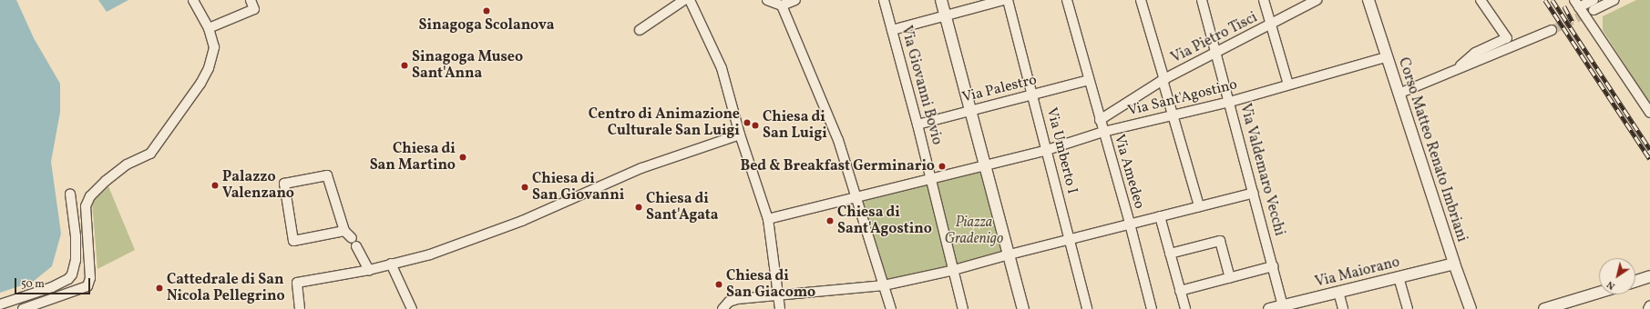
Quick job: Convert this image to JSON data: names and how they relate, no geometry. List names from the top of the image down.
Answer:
{
  "streets": {
    "street": [
      "Via Pietro Tisci",
      "Via Giovanni Bovio",
      "Via Palestro",
      "Via Sant'Agostino",
      "Corso Matteo Renato Imbriani",
      "Via Umberto I",
      "Via Valdemaro Vecchi",
      "Via Amedeo",
      "Via Maiorano"
    ]
  },
  "crossings": [
    ["Via Pietro Tisci", "Via Valdemaro Vecchi"],
    ["Via Pietro Tisci", "Via Amedeo"],
    ["Via Giovanni Bovio", "Via Palestro"],
    ["Via Palestro", "Via Umberto I"],
    ["Via Palestro", "Via Amedeo"],
    ["Via Sant'Agostino", "Corso Matteo Renato Imbriani"],
    ["Via Sant'Agostino", "Via Umberto I"],
    ["Via Sant'Agostino", "Via Valdemaro Vecchi"],
    ["Via Sant'Agostino", "Via Amedeo"],
    ["Corso Matteo Renato Imbriani", "Via Maiorano"],
    ["Via Valdemaro Vecchi", "Via Maiorano"]
  ],
  "parks": ["Piazza Gradenigo"],
  "places": [
    "Sinagoga Scolanova",
    "Sinagoga Museo Sant'Anna",
    "Centro di Animazione Culturale San Luigi",
    "Chiesa di San Luigi",
    "Chiesa di San Martino",
    "Bed & Breakfast Germinario",
    "Palazzo Valenzano",
    "Chiesa di San Giovanni",
    "Chiesa di Sant'Agata",
    "Chiesa di Sant'Agostino",
    "Chiesa di San Giacomo",
    "Cattedrale di San Nicola Pellegrino"
  ],
  "scale_bar": "50 m",
  "north": "bottom left"
}
